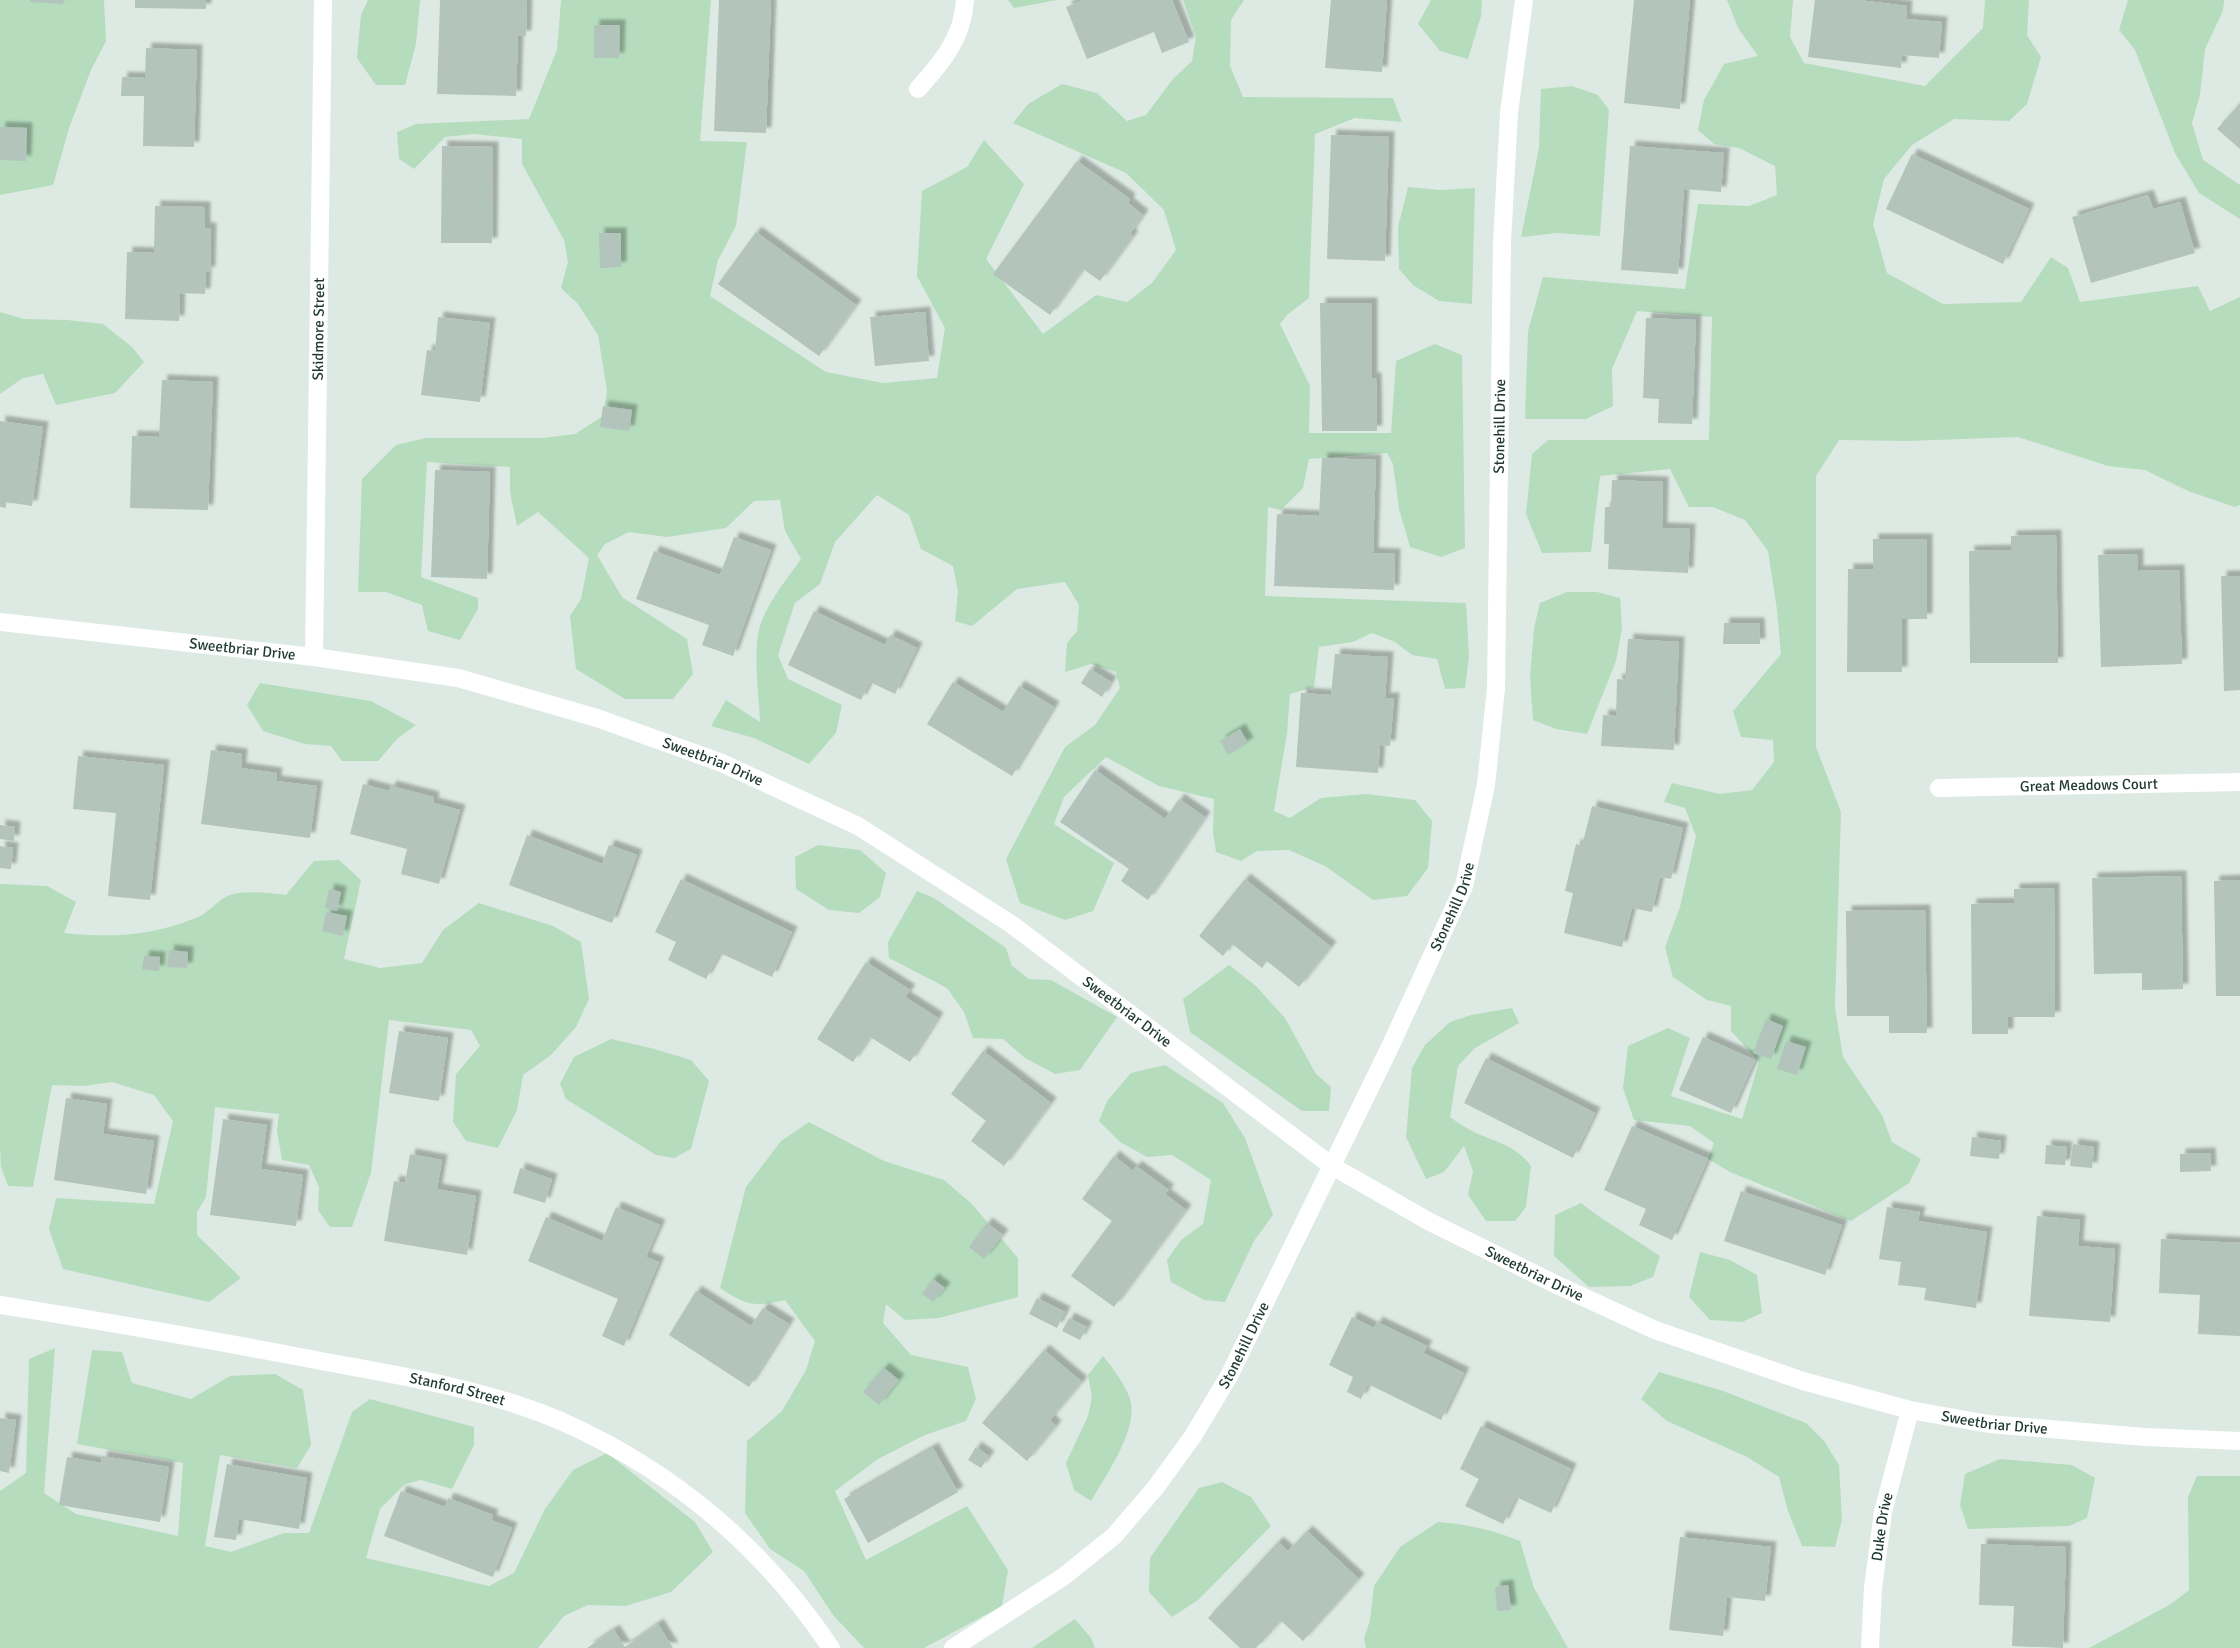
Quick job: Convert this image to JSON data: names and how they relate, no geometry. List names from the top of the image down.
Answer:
{
  "streets": {
    "street": [
      "Skidmore Street",
      "Stonehill Drive",
      "Sweetbriar Drive",
      "Great Meadows Court",
      "Stanford Street",
      "Duke Drive"
    ]
  },
  "crossings": [
    ["Skidmore Street", "Sweetbriar Drive"],
    ["Stonehill Drive", "Sweetbriar Drive"],
    ["Sweetbriar Drive", "Duke Drive"]
  ]
}
